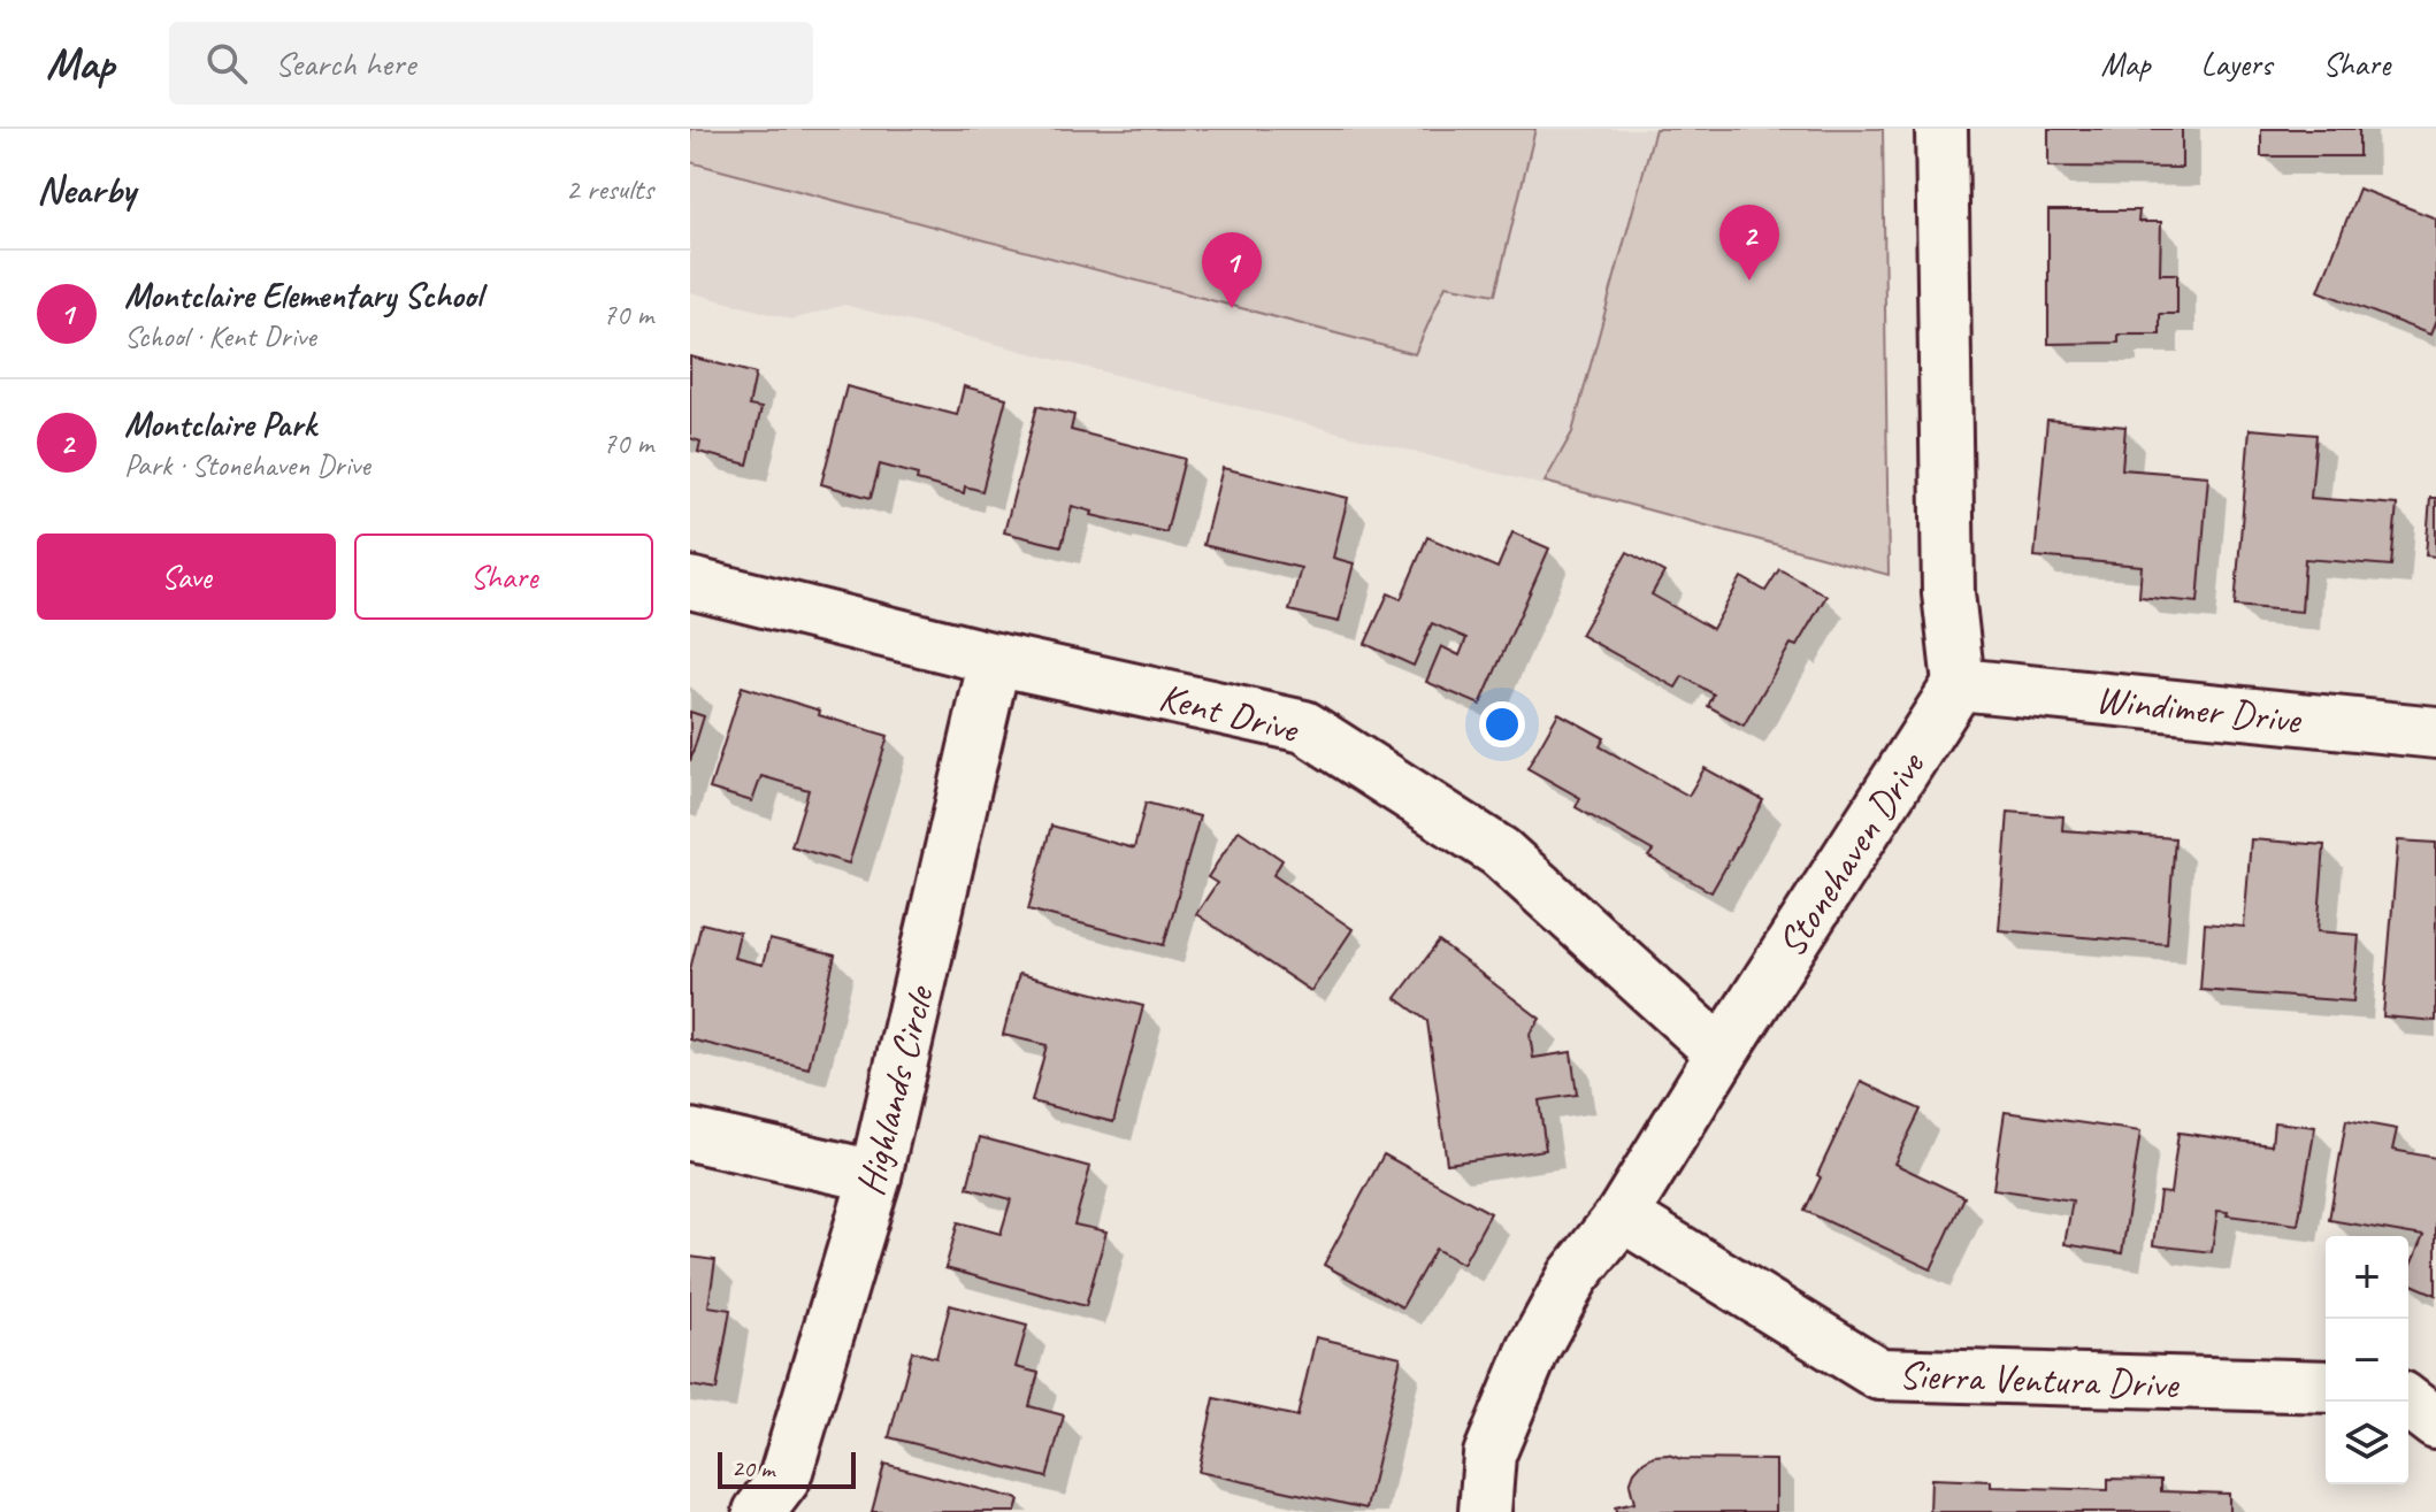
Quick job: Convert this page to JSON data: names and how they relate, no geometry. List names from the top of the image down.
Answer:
{
  "streets": {
    "street": [
      "Windimer Drive",
      "Kent Drive",
      "Stonehaven Drive",
      "Highlands Circle",
      "Sierra Ventura Drive"
    ]
  },
  "crossings": [
    ["Windimer Drive", "Stonehaven Drive"],
    ["Kent Drive", "Stonehaven Drive"],
    ["Kent Drive", "Highlands Circle"],
    ["Stonehaven Drive", "Sierra Ventura Drive"]
  ],
  "scale_bar": "20 m",
  "page": {
    "header": "Map",
    "search": "Search here",
    "nav": ["Map", "Layers", "Share"],
    "heading": ["Nearby", "2 results"],
    "pins": ["2", "1"],
    "list": [
      {
        "mark": "1",
        "name": "Montclaire Elementary School",
        "note": "School · Kent Drive",
        "value": "70 m"
      },
      {
        "mark": "2",
        "name": "Montclaire Park",
        "note": "Park · Stonehaven Drive",
        "value": "70 m"
      }
    ],
    "buttons": ["Save", "Share"],
    "map_buttons": ["+", "−"],
    "scale": "20 m"
  }
}
